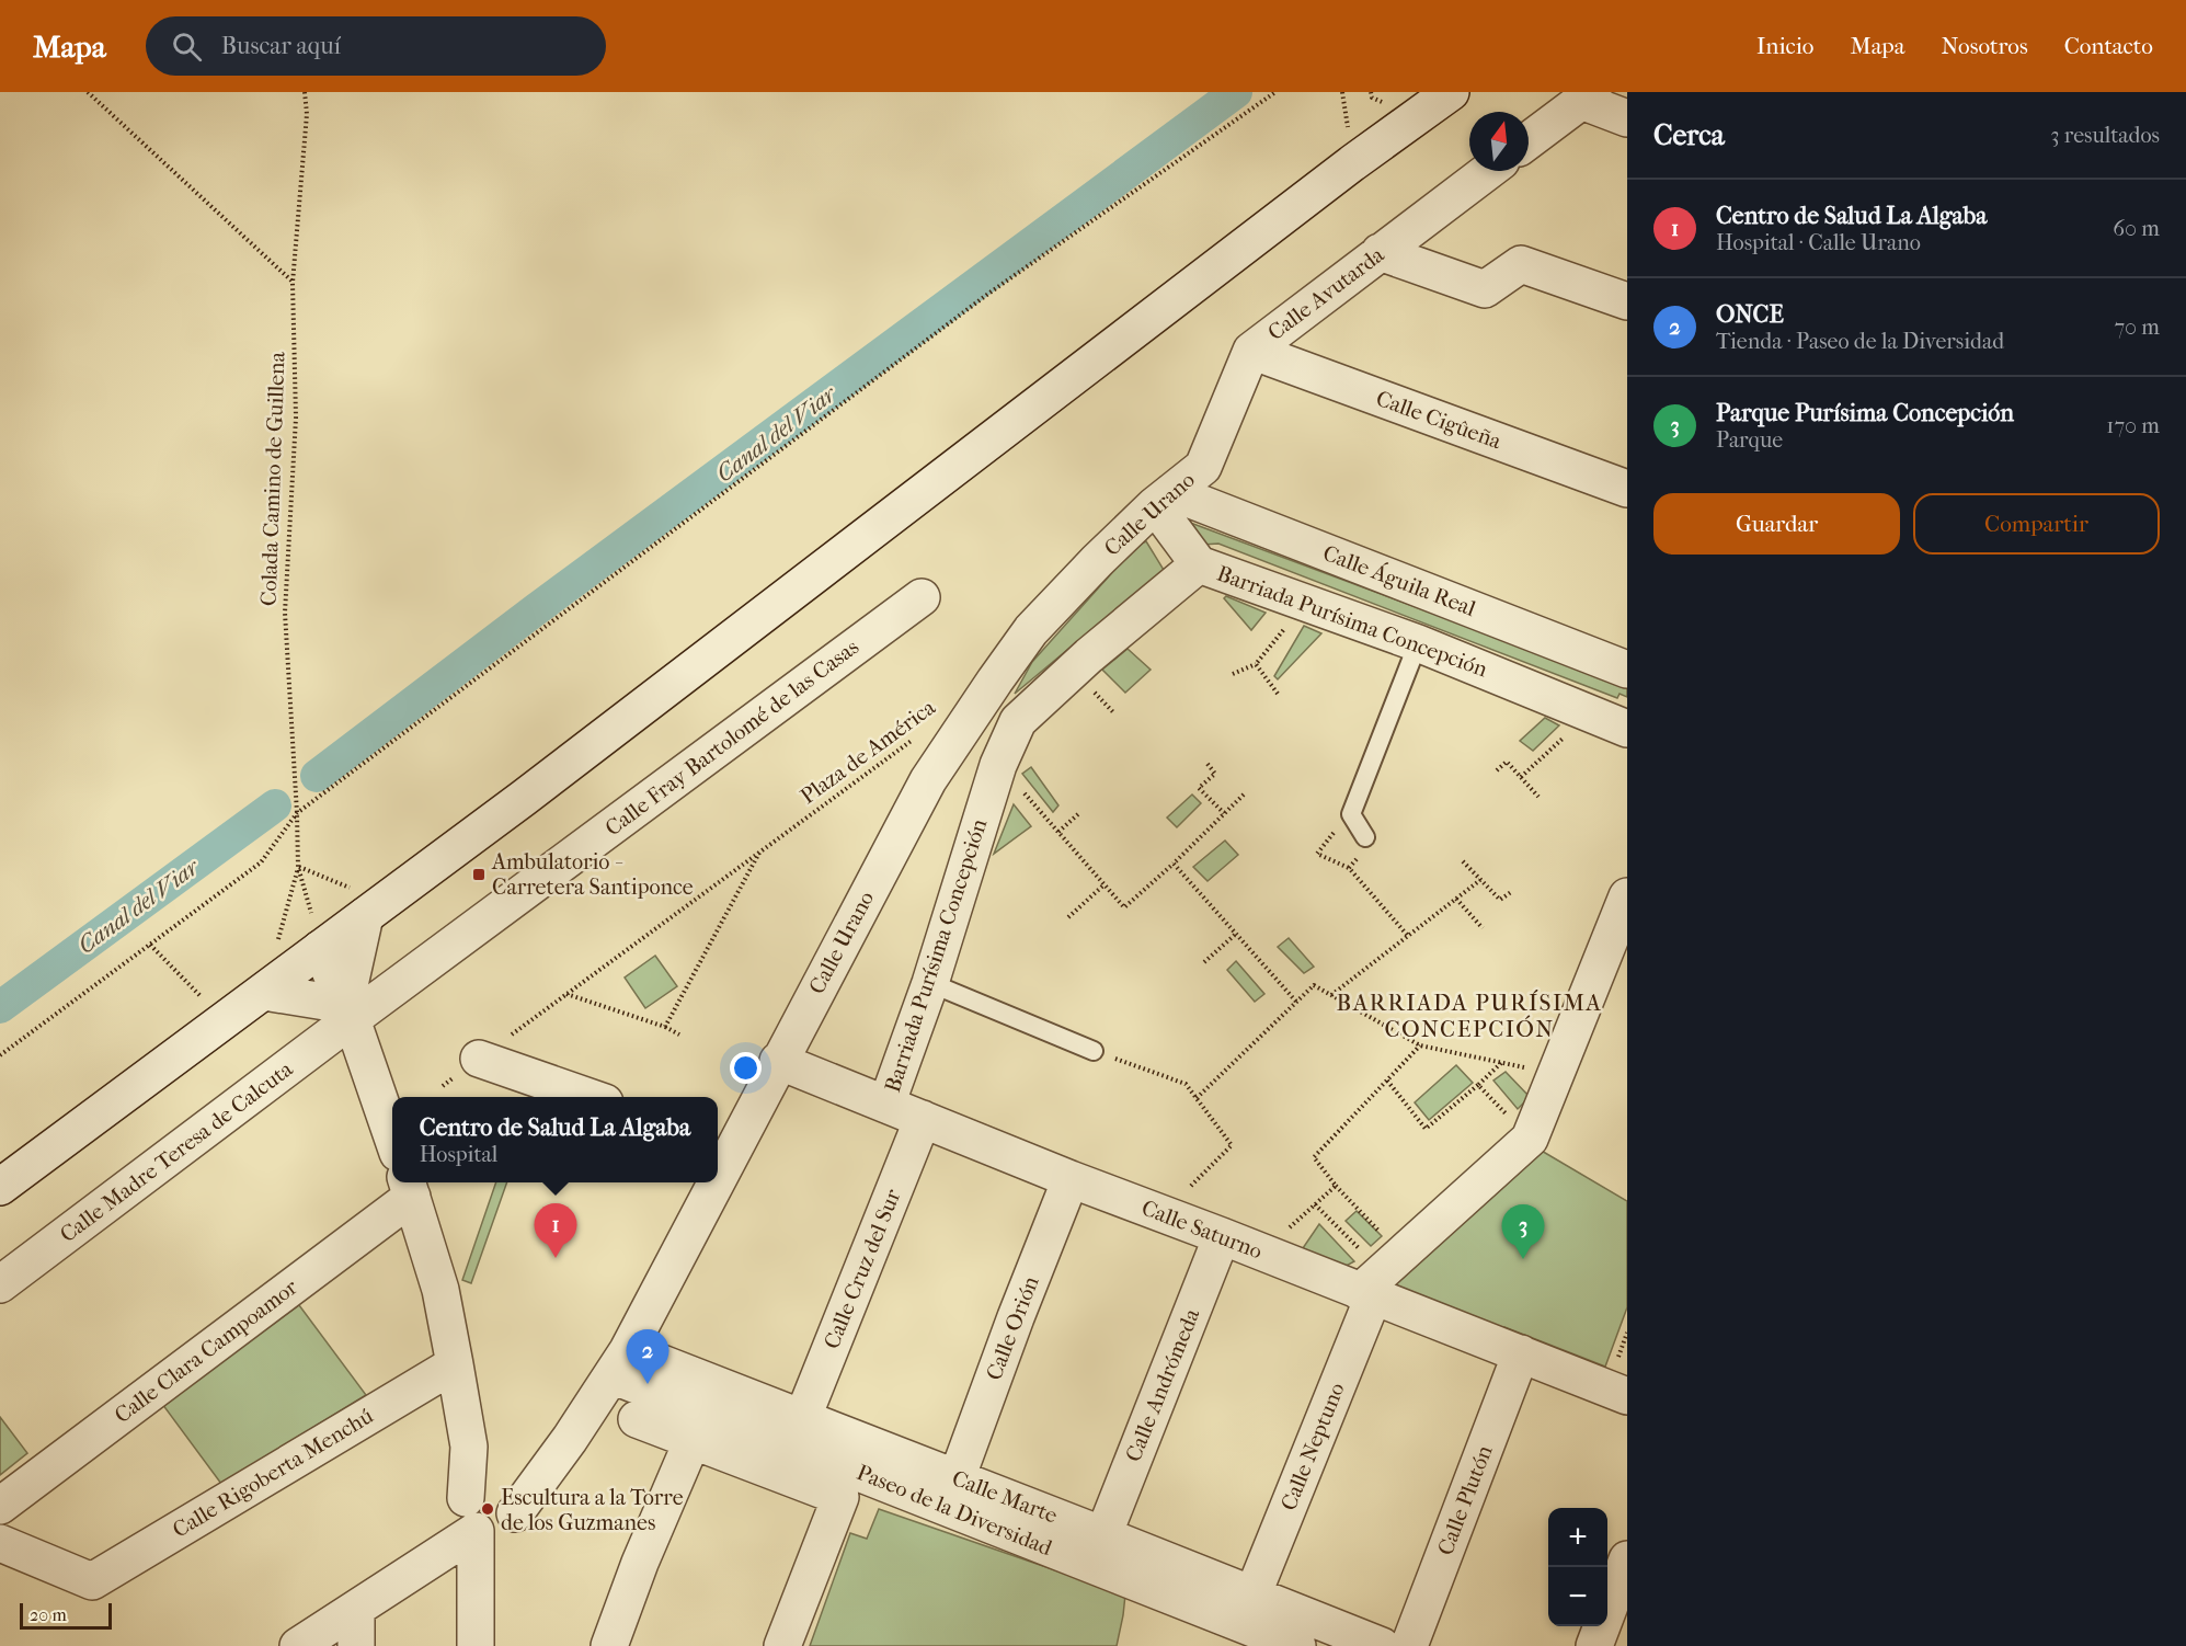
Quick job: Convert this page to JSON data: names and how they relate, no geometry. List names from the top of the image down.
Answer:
{
  "streets": {
    "street": [
      "Calle Avutarda",
      "Calle Cigûeña",
      "Calle Urano",
      "Calle Águila Real",
      "Barriada Purísima Concepción",
      "Calle Fray Bartolomé de las Casas",
      "Calle Madre Teresa de Calcuta",
      "Calle Saturno",
      "Calle Cruz del Sur",
      "Calle Orión",
      "Calle Clara Campoamor",
      "Calle Andrómeda",
      "Calle Neptuno",
      "Calle Rigoberta Menchú",
      "Calle Marte",
      "Calle Plutón",
      "Paseo de la Diversidad"
    ],
    "path": ["Colada Camino de Guillena", "Plaza de América"]
  },
  "crossings": [
    ["Calle Avutarda", "Calle Cigûeña"],
    ["Calle Avutarda", "Calle Urano"],
    ["Calle Urano", "Calle Águila Real"],
    ["Calle Urano", "Calle Saturno"],
    ["Calle Urano", "Calle Marte"],
    ["Barriada Purísima Concepción", "Calle Saturno"],
    ["Calle Fray Bartolomé de las Casas", "Calle Madre Teresa de Calcuta"],
    ["Calle Saturno", "Calle Cruz del Sur"],
    ["Calle Saturno", "Calle Orión"],
    ["Calle Saturno", "Calle Andrómeda"],
    ["Calle Saturno", "Calle Neptuno"],
    ["Calle Saturno", "Calle Plutón"],
    ["Calle Cruz del Sur", "Calle Marte"],
    ["Calle Orión", "Calle Marte"],
    ["Calle Andrómeda", "Calle Marte"],
    ["Calle Neptuno", "Calle Marte"],
    ["Calle Marte", "Paseo de la Diversidad"]
  ],
  "districts": ["BARRIADA PURÍSIMA CONCEPCIÓN"],
  "water": ["Canal del Viar"],
  "places": {
    "transit": ["Ambulatorio - Carretera Santiponce"],
    "other": ["Escultura a la Torre de los Guzmanes"]
  },
  "scale_bar": "20 m",
  "north": "top",
  "page": {
    "header": "Mapa",
    "search": "Buscar aquí",
    "nav": [
      "Inicio",
      "Mapa",
      "Nosotros",
      "Contacto"
    ],
    "heading": ["Cerca", "3 resultados"],
    "list": [
      {
        "mark": "1",
        "name": "Centro de Salud La Algaba",
        "note": "Hospital · Calle Urano",
        "value": "60 m"
      },
      {
        "mark": "2",
        "name": "ONCE",
        "note": "Tienda · Paseo de la Diversidad",
        "value": "70 m"
      },
      {
        "mark": "3",
        "name": "Parque Purísima Concepción",
        "note": "Parque",
        "value": "170 m"
      }
    ],
    "buttons": ["Guardar", "Compartir"],
    "popup": ["Centro de Salud La Algaba", "Hospital"],
    "pins": ["1", "3", "2"],
    "map_buttons": ["+", "−"],
    "scale": "20 m"
  }
}
